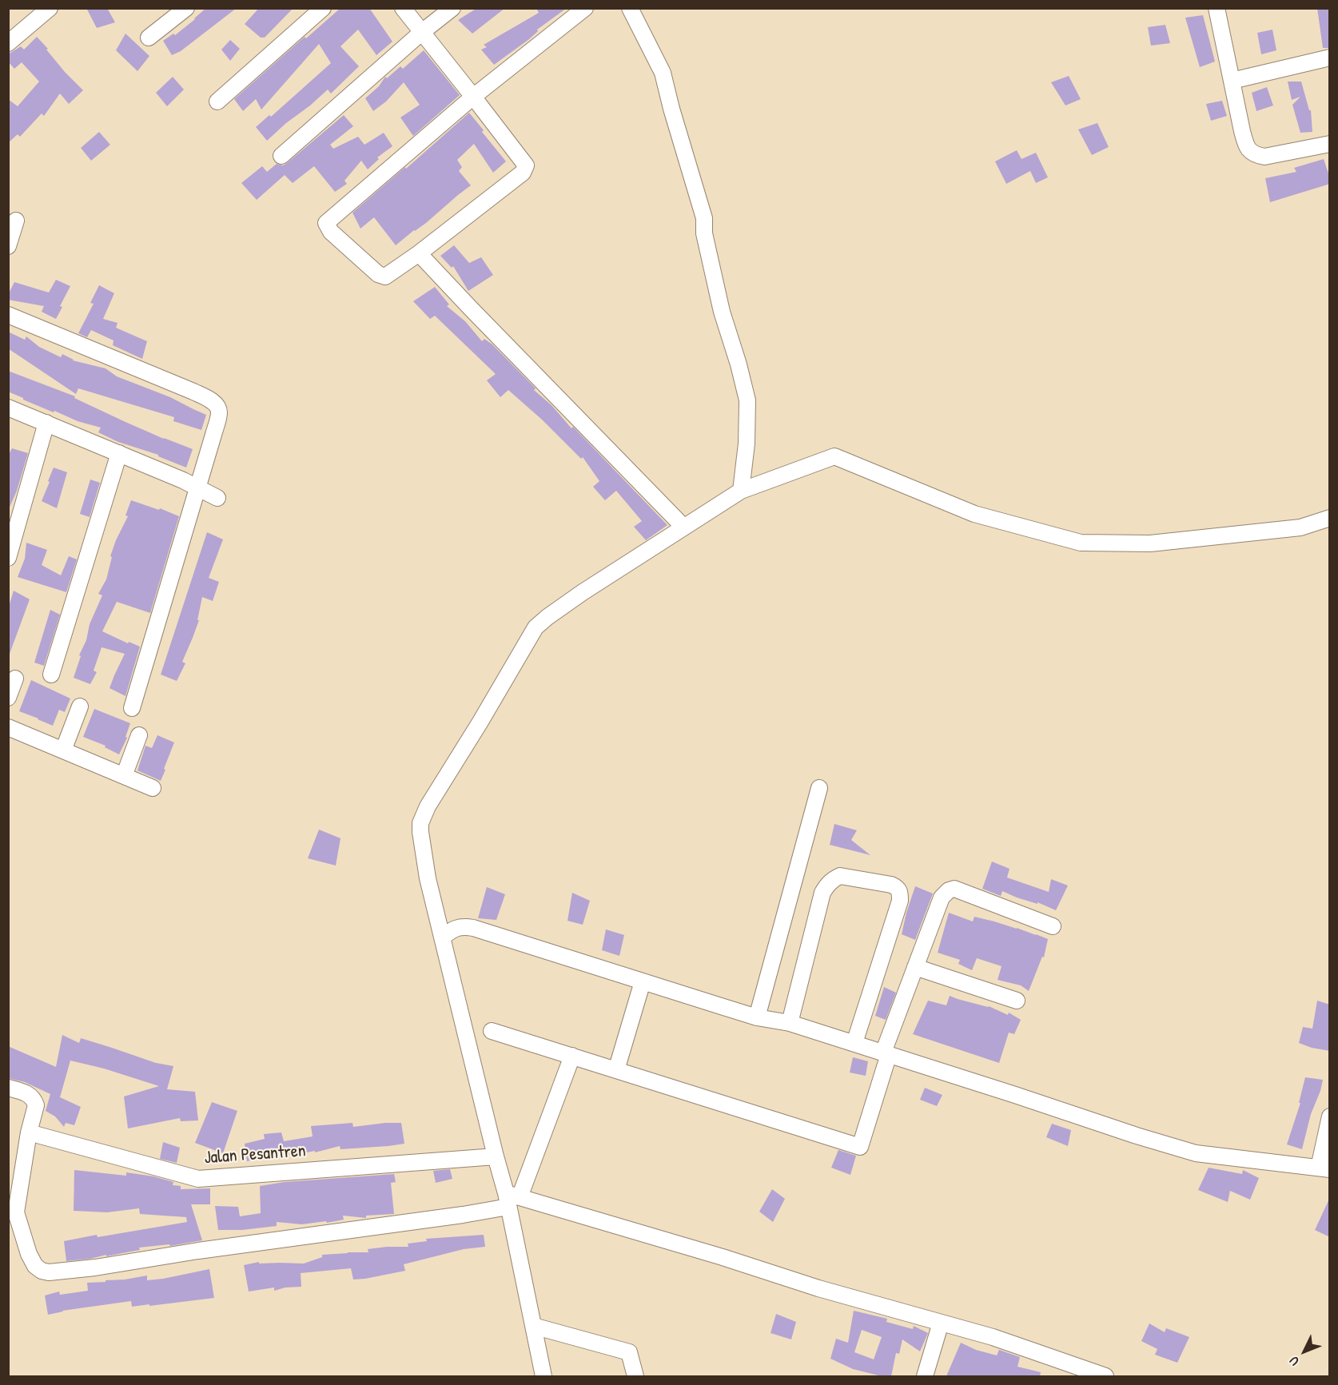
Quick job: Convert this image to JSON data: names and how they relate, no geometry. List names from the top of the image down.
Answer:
{
  "streets": {
    "street": ["Jalan Pesantren"]
  },
  "north": "bottom left"
}
